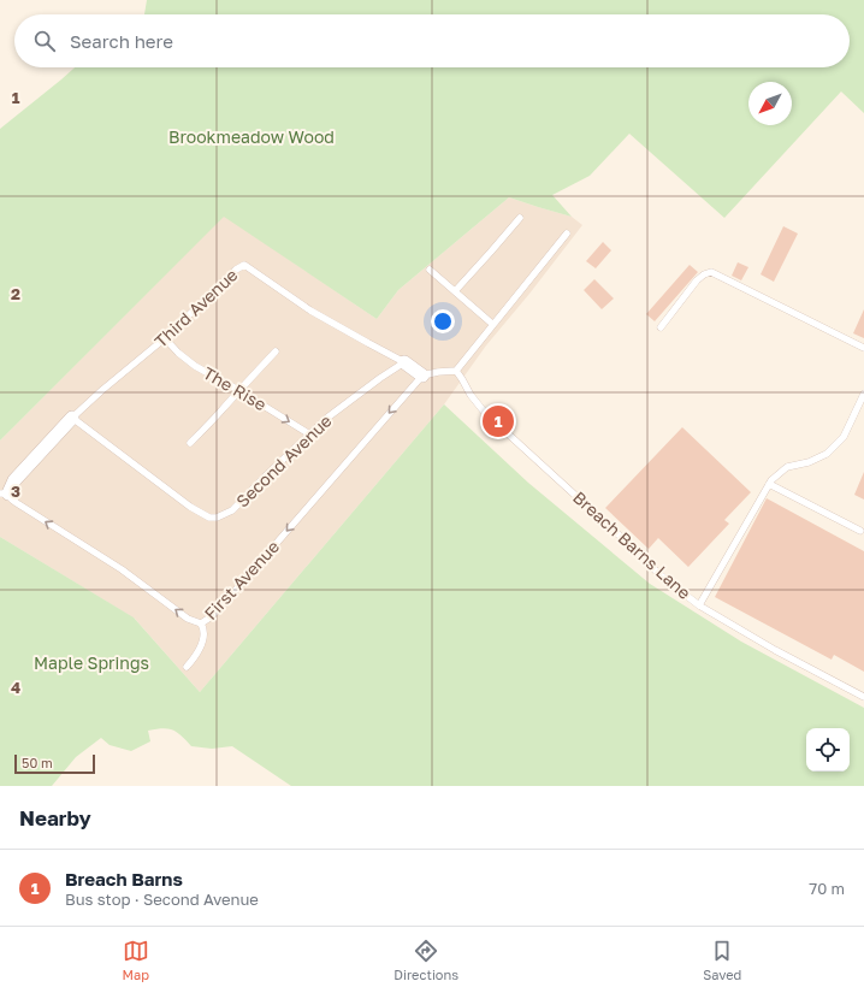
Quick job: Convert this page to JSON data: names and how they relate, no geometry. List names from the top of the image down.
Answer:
{
  "streets": {
    "street": ["First Avenue"],
    "lane": [
      "Third Avenue",
      "The Rise",
      "Second Avenue",
      "Breach Barns Lane"
    ]
  },
  "crossings": [
    ["Third Avenue", "The Rise"],
    ["Third Avenue", "Second Avenue"],
    ["Third Avenue", "First Avenue"],
    ["The Rise", "Second Avenue"],
    ["Second Avenue", "First Avenue"]
  ],
  "one_way": ["The Rise"],
  "parks": ["Brookmeadow Wood", "Maple Springs"],
  "scale_bar": "50 m",
  "north": "bottom left",
  "page": {
    "search": "Search here",
    "pins": "1",
    "scale": "50 m",
    "heading": "Nearby",
    "list": [
      {
        "mark": "1",
        "name": "Breach Barns",
        "note": "Bus stop · Second Avenue",
        "value": "70 m"
      }
    ],
    "nav": ["Map", "Directions", "Saved"]
  },
  "grid": {
    "rows": [
      "1",
      "2",
      "3",
      "4"
    ]
  }
}
